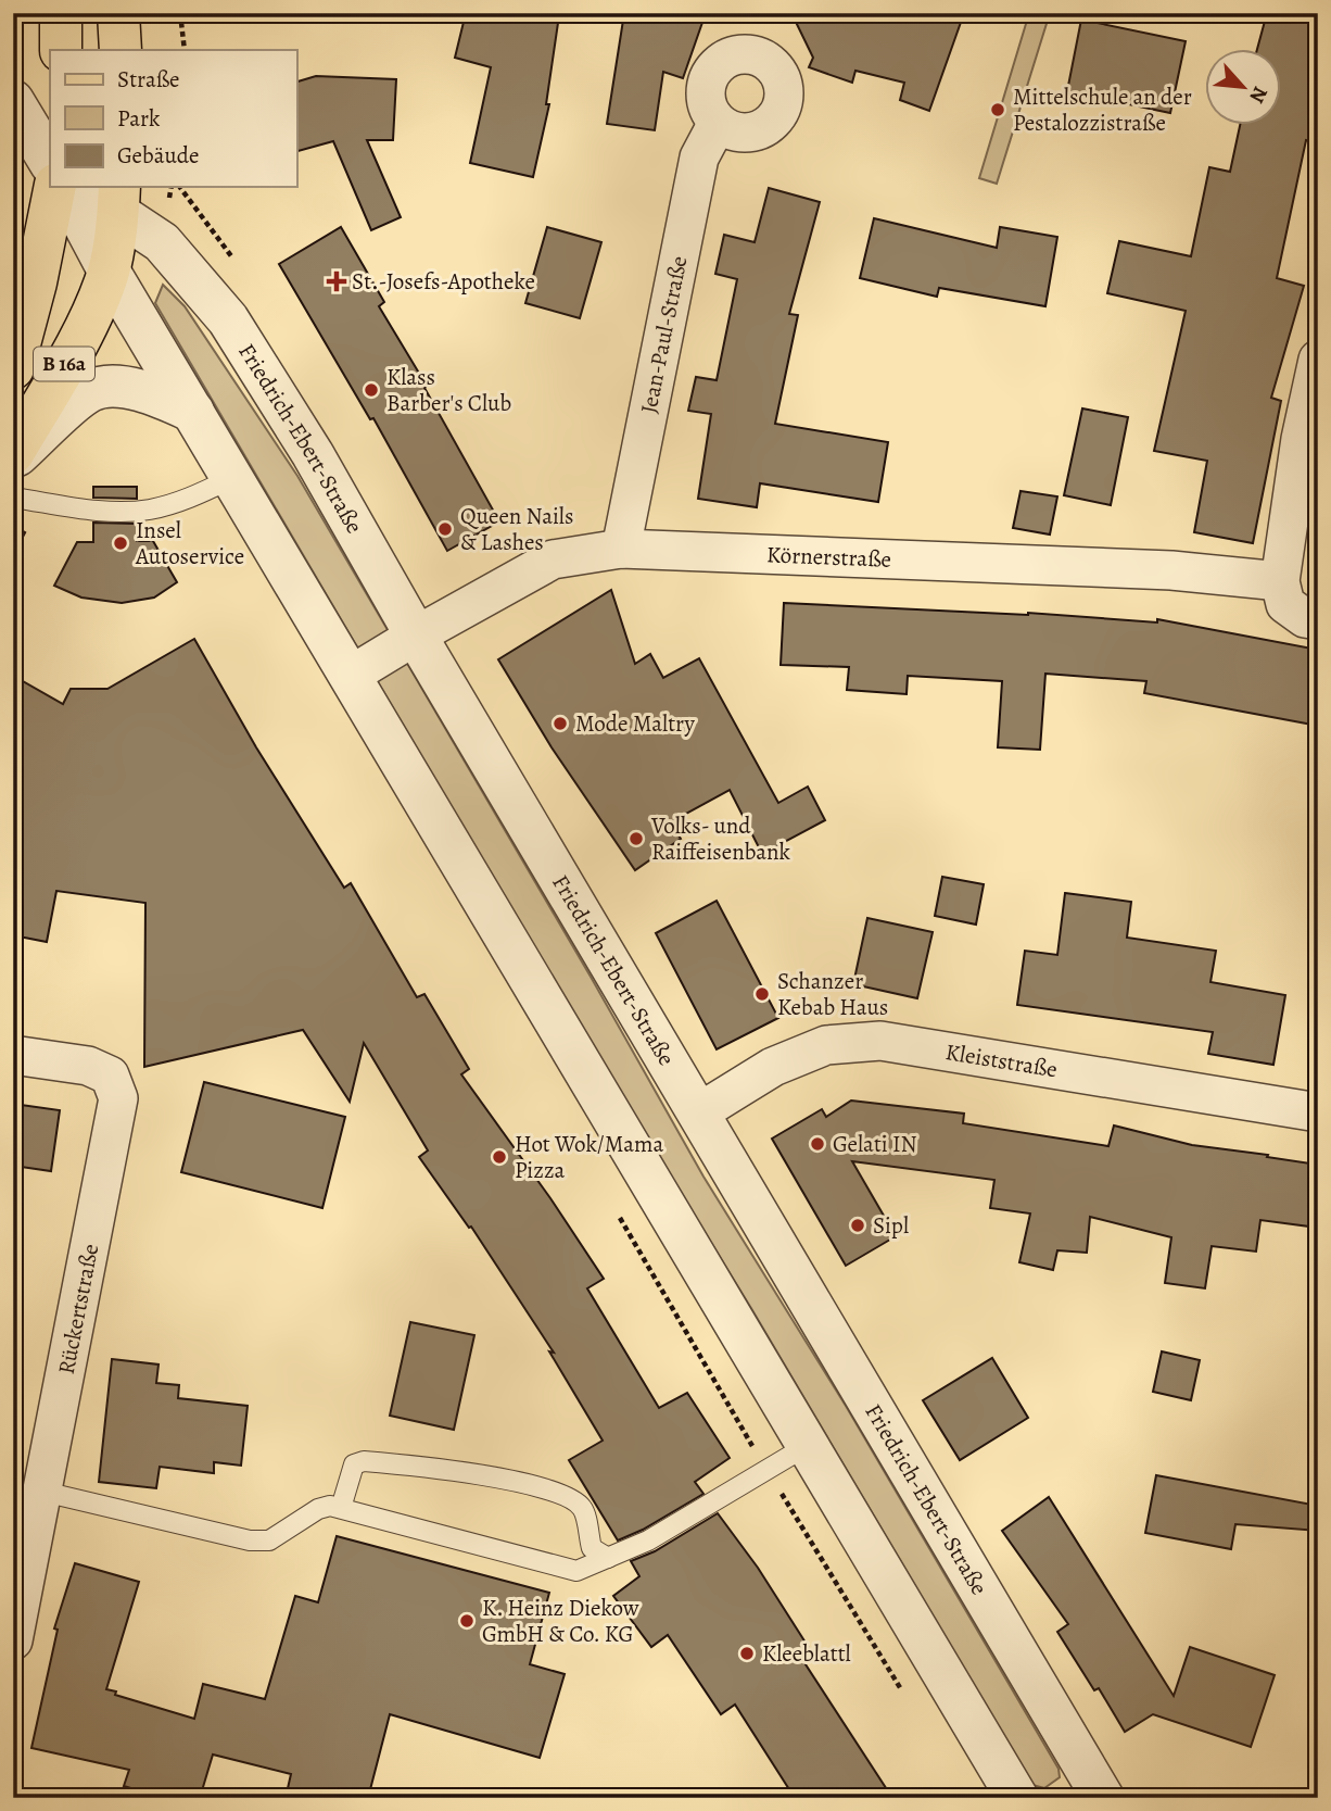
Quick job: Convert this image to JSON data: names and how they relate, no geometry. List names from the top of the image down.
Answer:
{
  "streets": {
    "main road": ["B 16a"],
    "street": [
      "Jean-Paul-Straße",
      "Friedrich-Ebert-Straße",
      "Körnerstraße",
      "Kleiststraße",
      "Rückertstraße"
    ]
  },
  "crossings": [
    ["Jean-Paul-Straße", "Körnerstraße"],
    ["B 16a", "Friedrich-Ebert-Straße"],
    ["Friedrich-Ebert-Straße", "Körnerstraße"],
    ["Friedrich-Ebert-Straße", "Kleiststraße"]
  ],
  "places": {
    "other": [
      "Mittelschule an der Pestalozzistraße",
      "Klass Barber's Club",
      "Queen Nails & Lashes",
      "Insel Autoservice",
      "Mode Maltry",
      "Volks- und Raiffeisenbank",
      "Schanzer Kebab Haus",
      "Gelati IN",
      "Hot Wok/Mama Pizza",
      "Sipl",
      "K. Heinz Diekow GmbH & Co. KG",
      "Kleeblattl"
    ],
    "health": ["St.-Josefs-Apotheke"]
  },
  "legend": ["Straße", "Park", "Gebäude"],
  "north": "bottom right"
}
